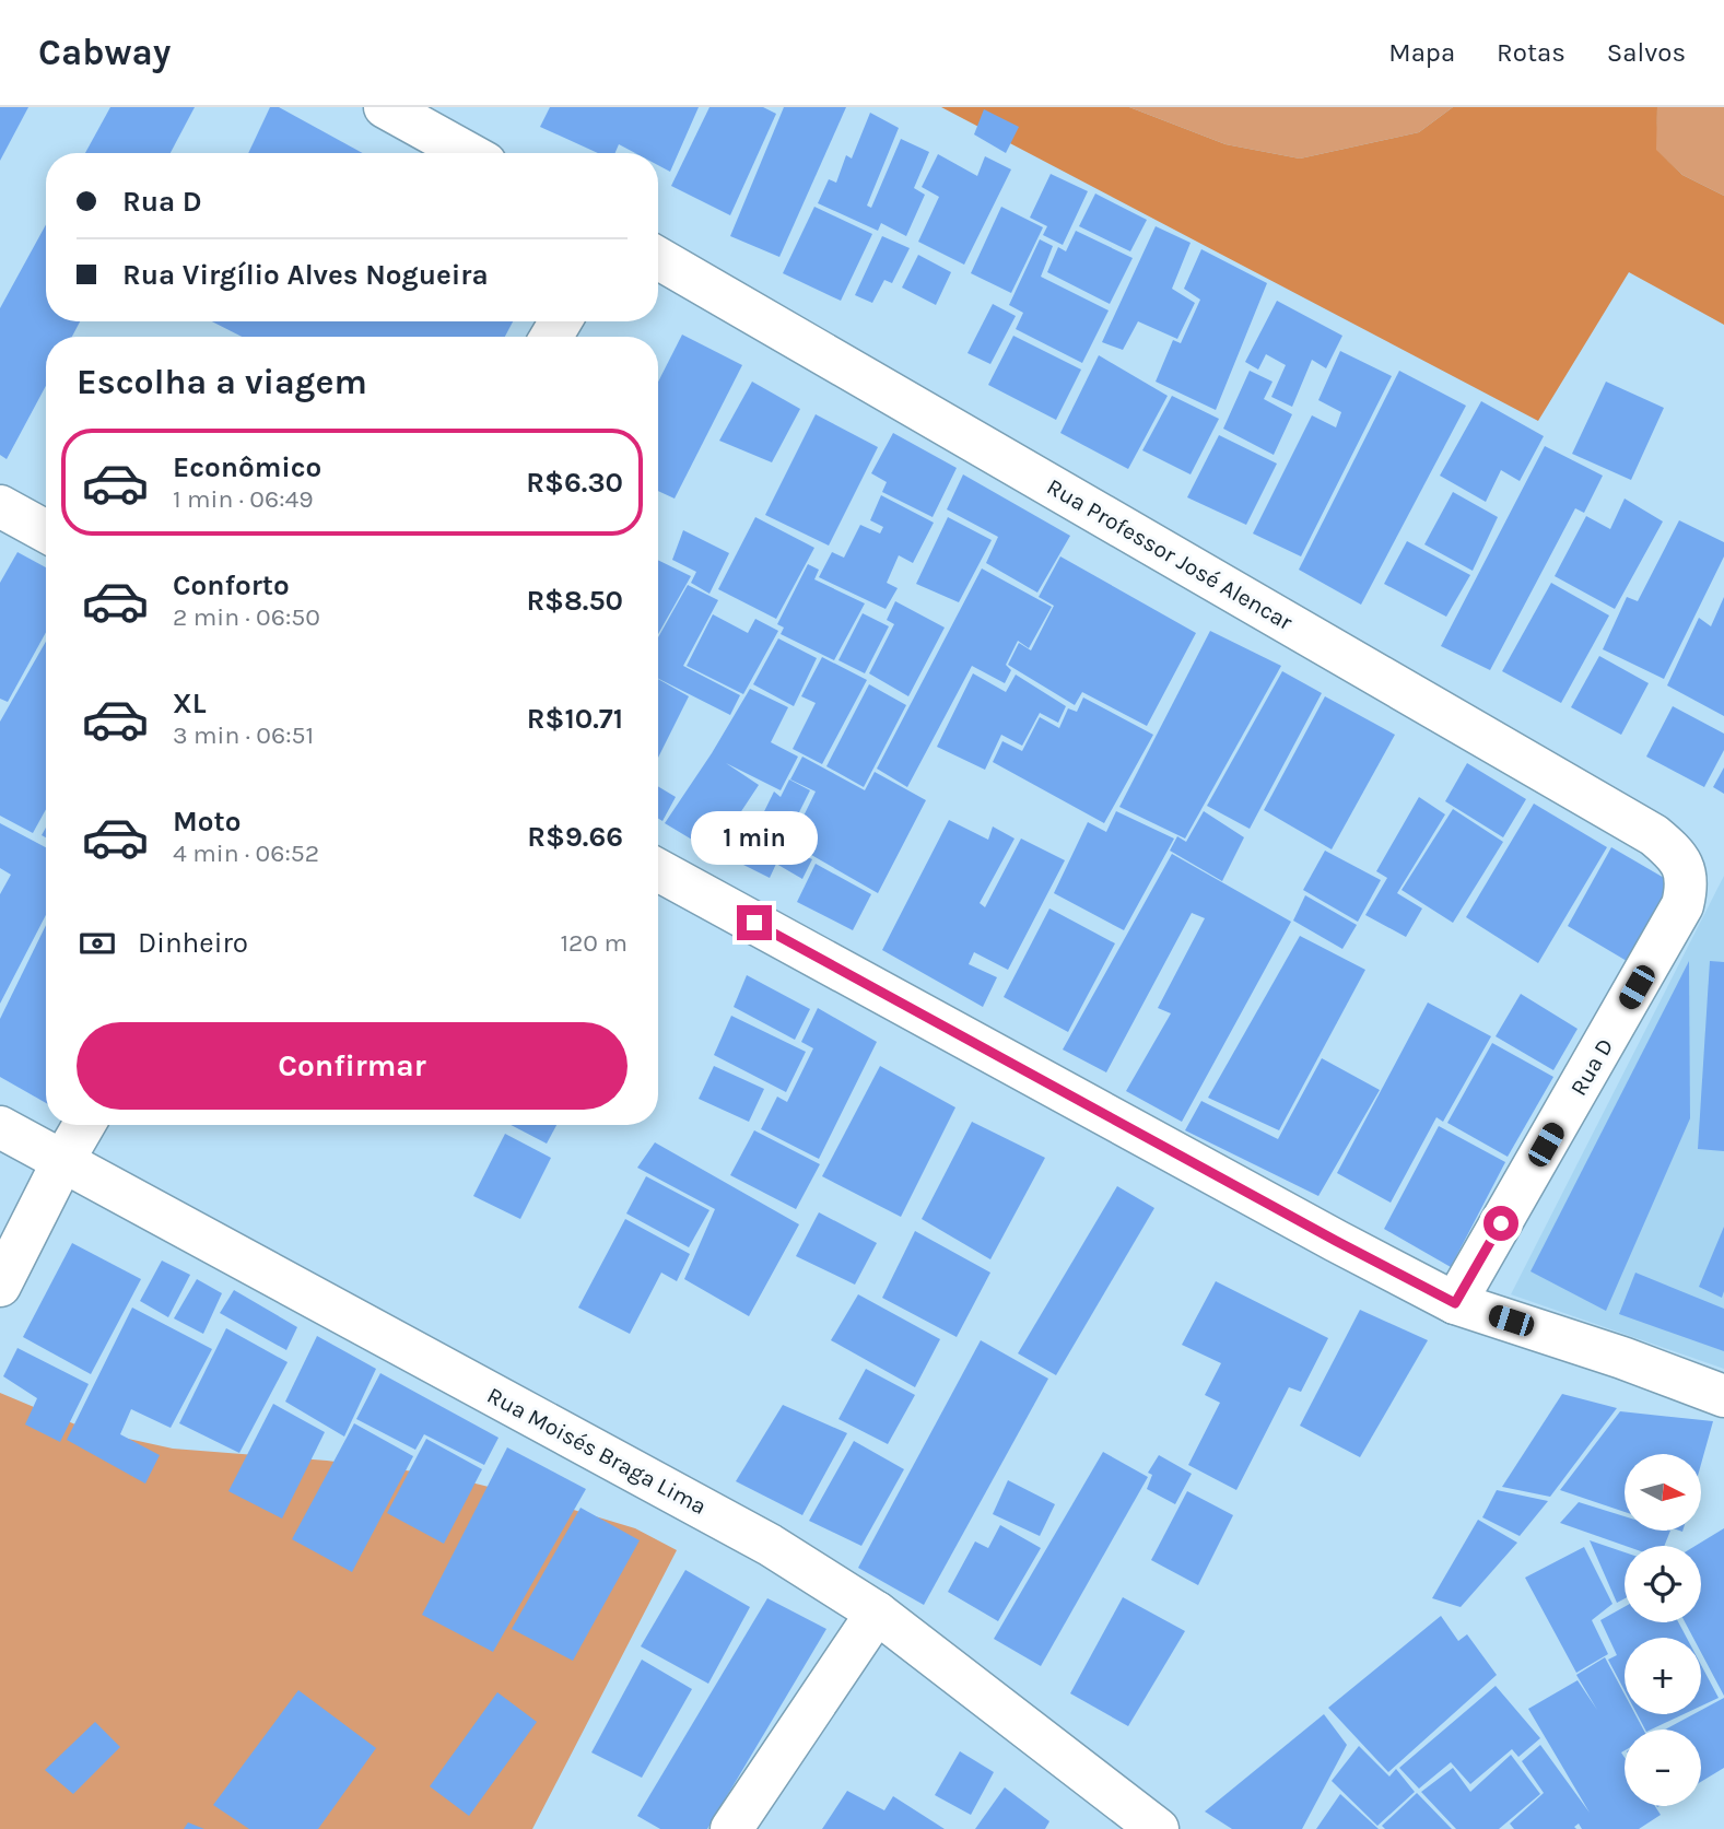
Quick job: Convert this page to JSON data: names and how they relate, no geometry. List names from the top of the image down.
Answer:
{
  "streets": {
    "street": ["Rua Professor José Alencar", "Rua D", "Rua Moisés Braga Lima"]
  },
  "crossings": [
    ["Rua Professor José Alencar", "Rua D"]
  ],
  "north": "right",
  "page": {
    "header": "Cabway",
    "nav": ["Mapa", "Rotas", "Salvos"],
    "banner": ["Rua D", "Rua Virgílio Alves Nogueira"],
    "heading": "Escolha a viagem",
    "list": [
      {
        "name": "Econômico",
        "note": "1 min · 06:49",
        "value": "R$6.30"
      },
      {
        "name": "Conforto",
        "note": "2 min · 06:50",
        "value": "R$8.50"
      },
      {
        "name": "XL",
        "note": "3 min · 06:51",
        "value": "R$10.71"
      },
      {
        "name": "Moto",
        "note": "4 min · 06:52",
        "value": "R$9.66"
      }
    ],
    "bubble": "1 min",
    "pay": ["Dinheiro", "120 m"],
    "buttons": "Confirmar",
    "map_buttons": ["+", "−"]
  }
}
